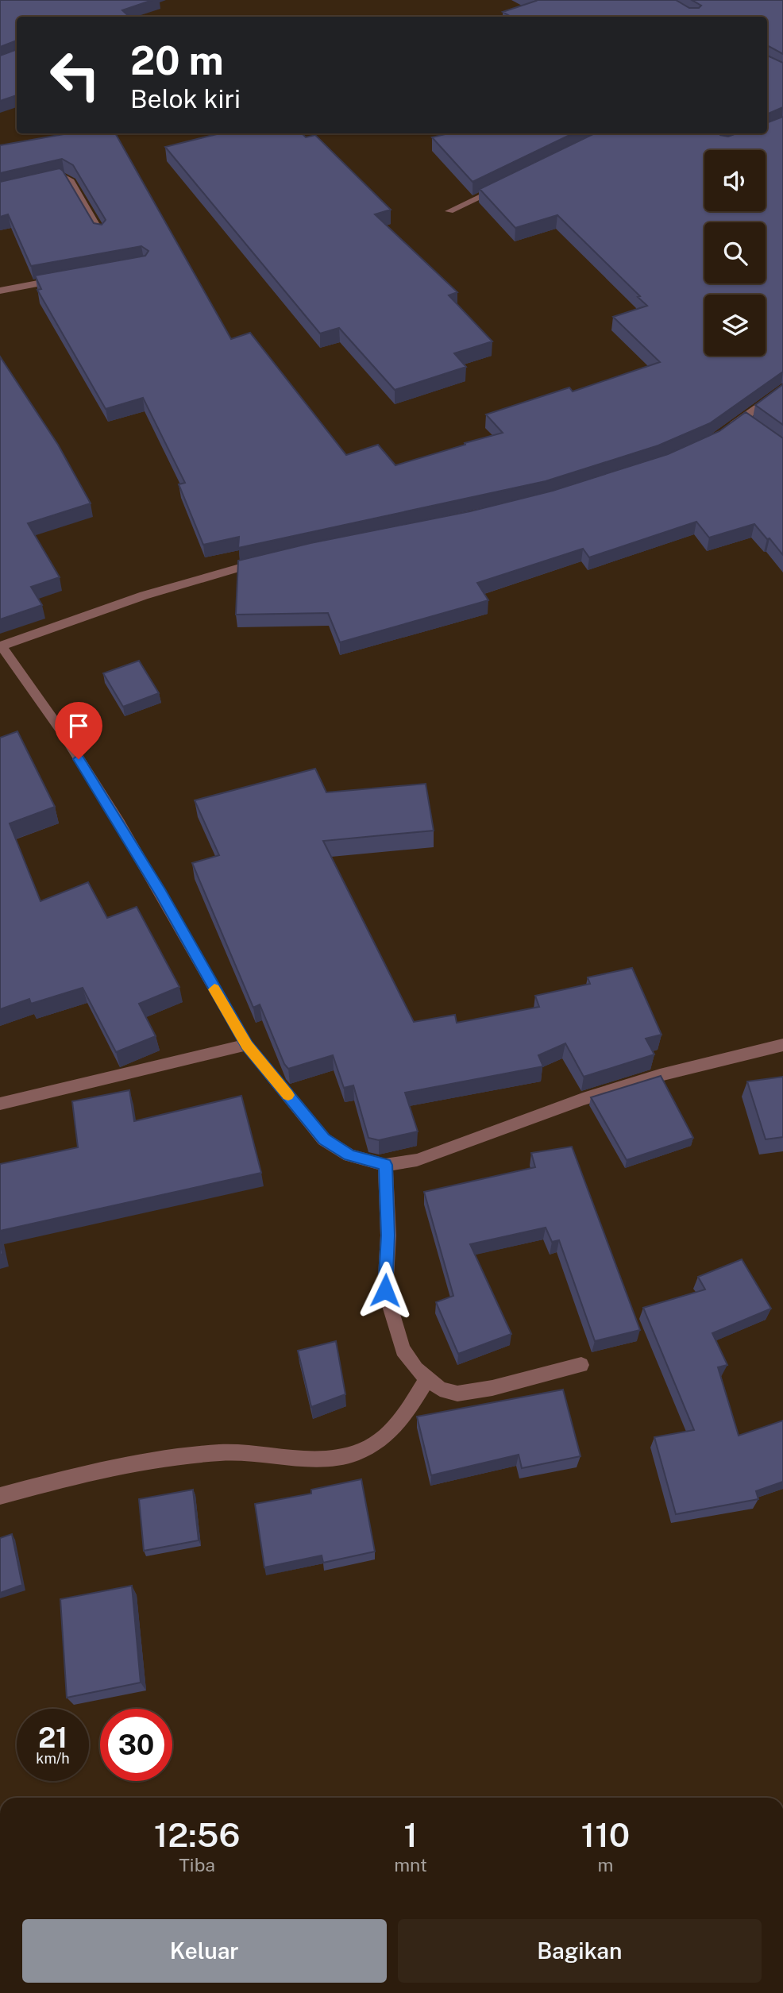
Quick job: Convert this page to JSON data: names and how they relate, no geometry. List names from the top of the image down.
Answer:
{
  "page": {
    "turn": ["20 m", "Belok kiri"],
    "speed": "21 km/h",
    "limit": "30",
    "eta": [
      "12:56",
      "Tiba",
      "1",
      "mnt",
      "110",
      "m"
    ],
    "buttons": ["Keluar", "Bagikan"]
  }
}
